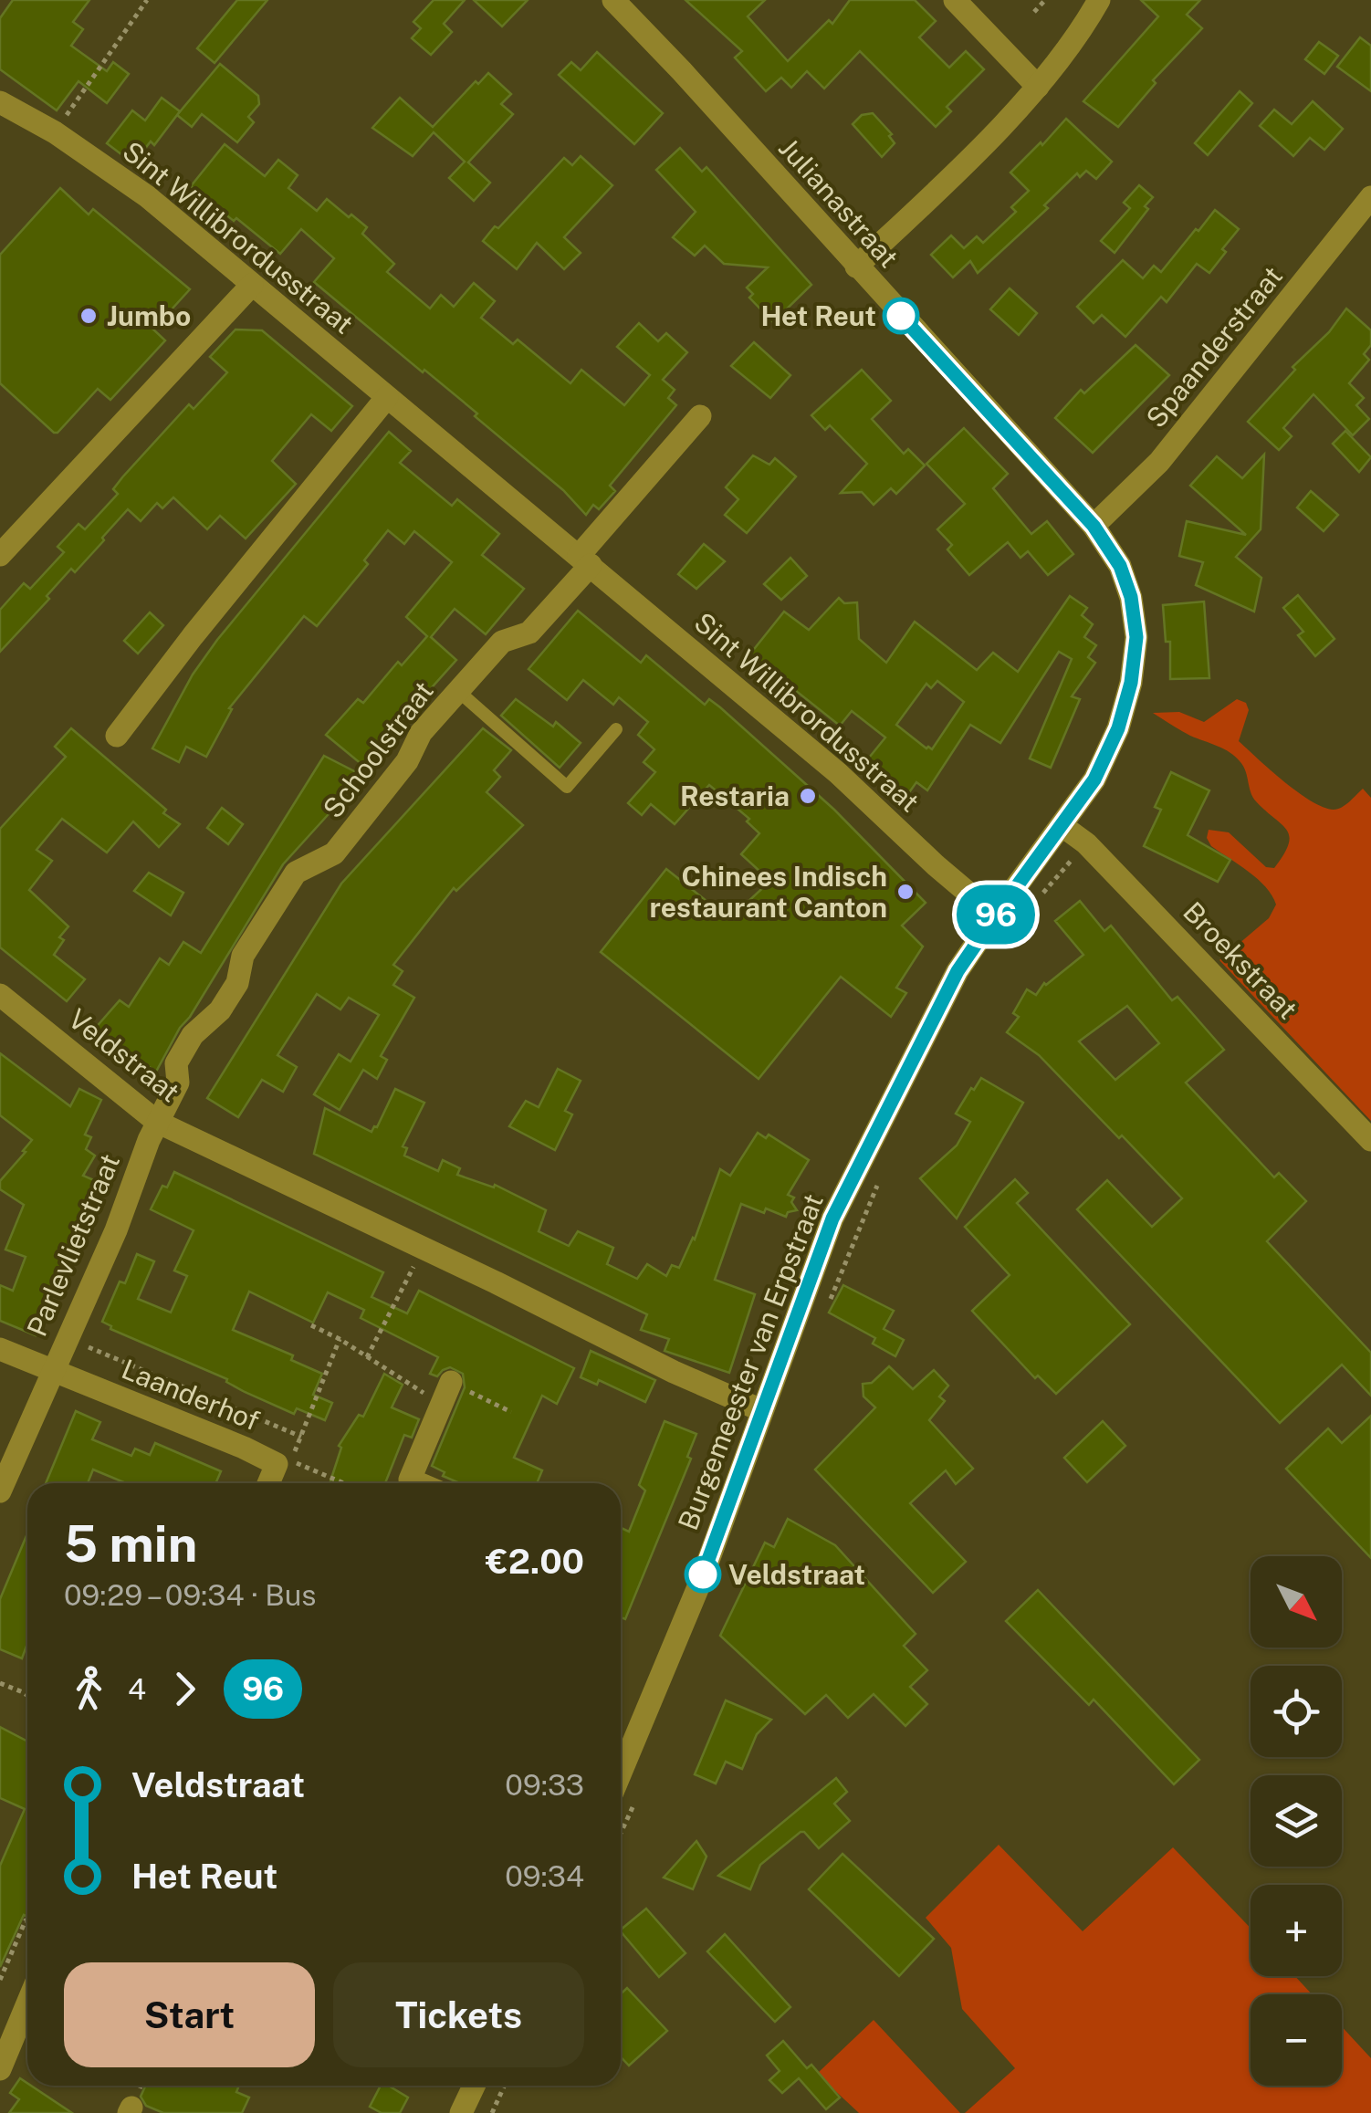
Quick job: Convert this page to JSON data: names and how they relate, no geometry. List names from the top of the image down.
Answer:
{
  "streets": {
    "street": [
      "Julianastraat",
      "Sint Willibrordusstraat",
      "Spaanderstraat",
      "Schoolstraat",
      "Broekstraat",
      "Veldstraat",
      "Parlevlietstraat",
      "Burgemeester van Erpstraat",
      "Laanderhof"
    ]
  },
  "crossings": [
    ["Julianastraat", "Spaanderstraat"],
    ["Julianastraat", "Burgemeester van Erpstraat"],
    ["Sint Willibrordusstraat", "Schoolstraat"],
    ["Sint Willibrordusstraat", "Burgemeester van Erpstraat"],
    ["Spaanderstraat", "Burgemeester van Erpstraat"],
    ["Schoolstraat", "Veldstraat"],
    ["Schoolstraat", "Parlevlietstraat"],
    ["Broekstraat", "Burgemeester van Erpstraat"],
    ["Veldstraat", "Parlevlietstraat"],
    ["Veldstraat", "Burgemeester van Erpstraat"],
    ["Parlevlietstraat", "Laanderhof"]
  ],
  "places": [
    "Jumbo",
    "Het Reut",
    "Restaria",
    "Chinees Indisch restaurant Canton",
    "Veldstraat"
  ],
  "lines": ["bus line 96"],
  "north": "bottom right",
  "page": {
    "on_map": "96",
    "heading": ["5 min", "09:29 – 09:34 · Bus", "€2.00"],
    "map_buttons": ["+", "−"],
    "legs": ["4", "96"],
    "list": [
      {
        "name": "Veldstraat",
        "value": "09:33"
      },
      {
        "name": "Het Reut",
        "value": "09:34"
      }
    ],
    "buttons": ["Start", "Tickets"]
  }
}
